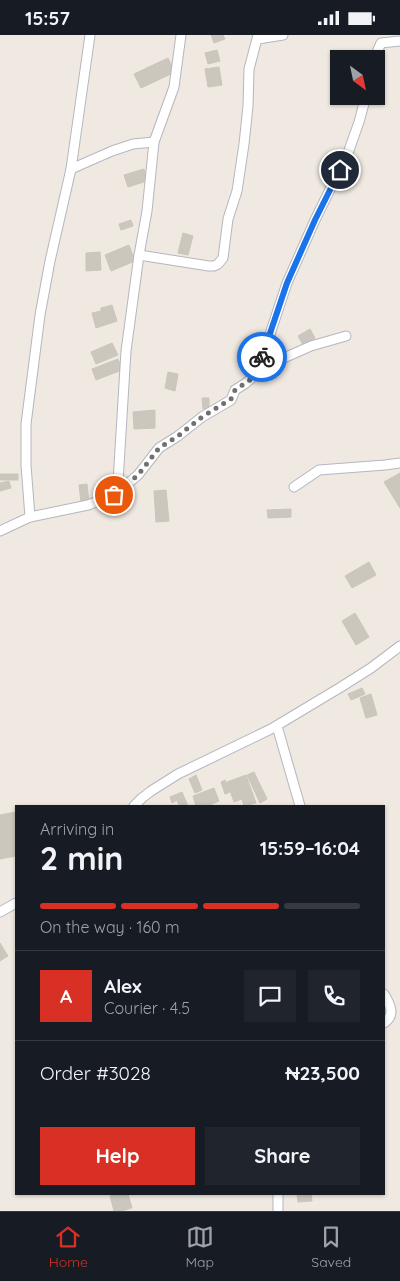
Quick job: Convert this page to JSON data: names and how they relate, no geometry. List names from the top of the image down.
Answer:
{
  "north": "bottom right",
  "page": {
    "status": "15:57",
    "heading": ["2 min", "Arriving in", "15:59–16:04"],
    "panel": [
      "Alex",
      "Courier · 4.5",
      "Order #3028",
      "₦23,500"
    ],
    "bar": "On the way · 160 m",
    "round": "A",
    "buttons": ["Help", "Share"],
    "tabs": ["Home", "Map", "Saved"]
  }
}
